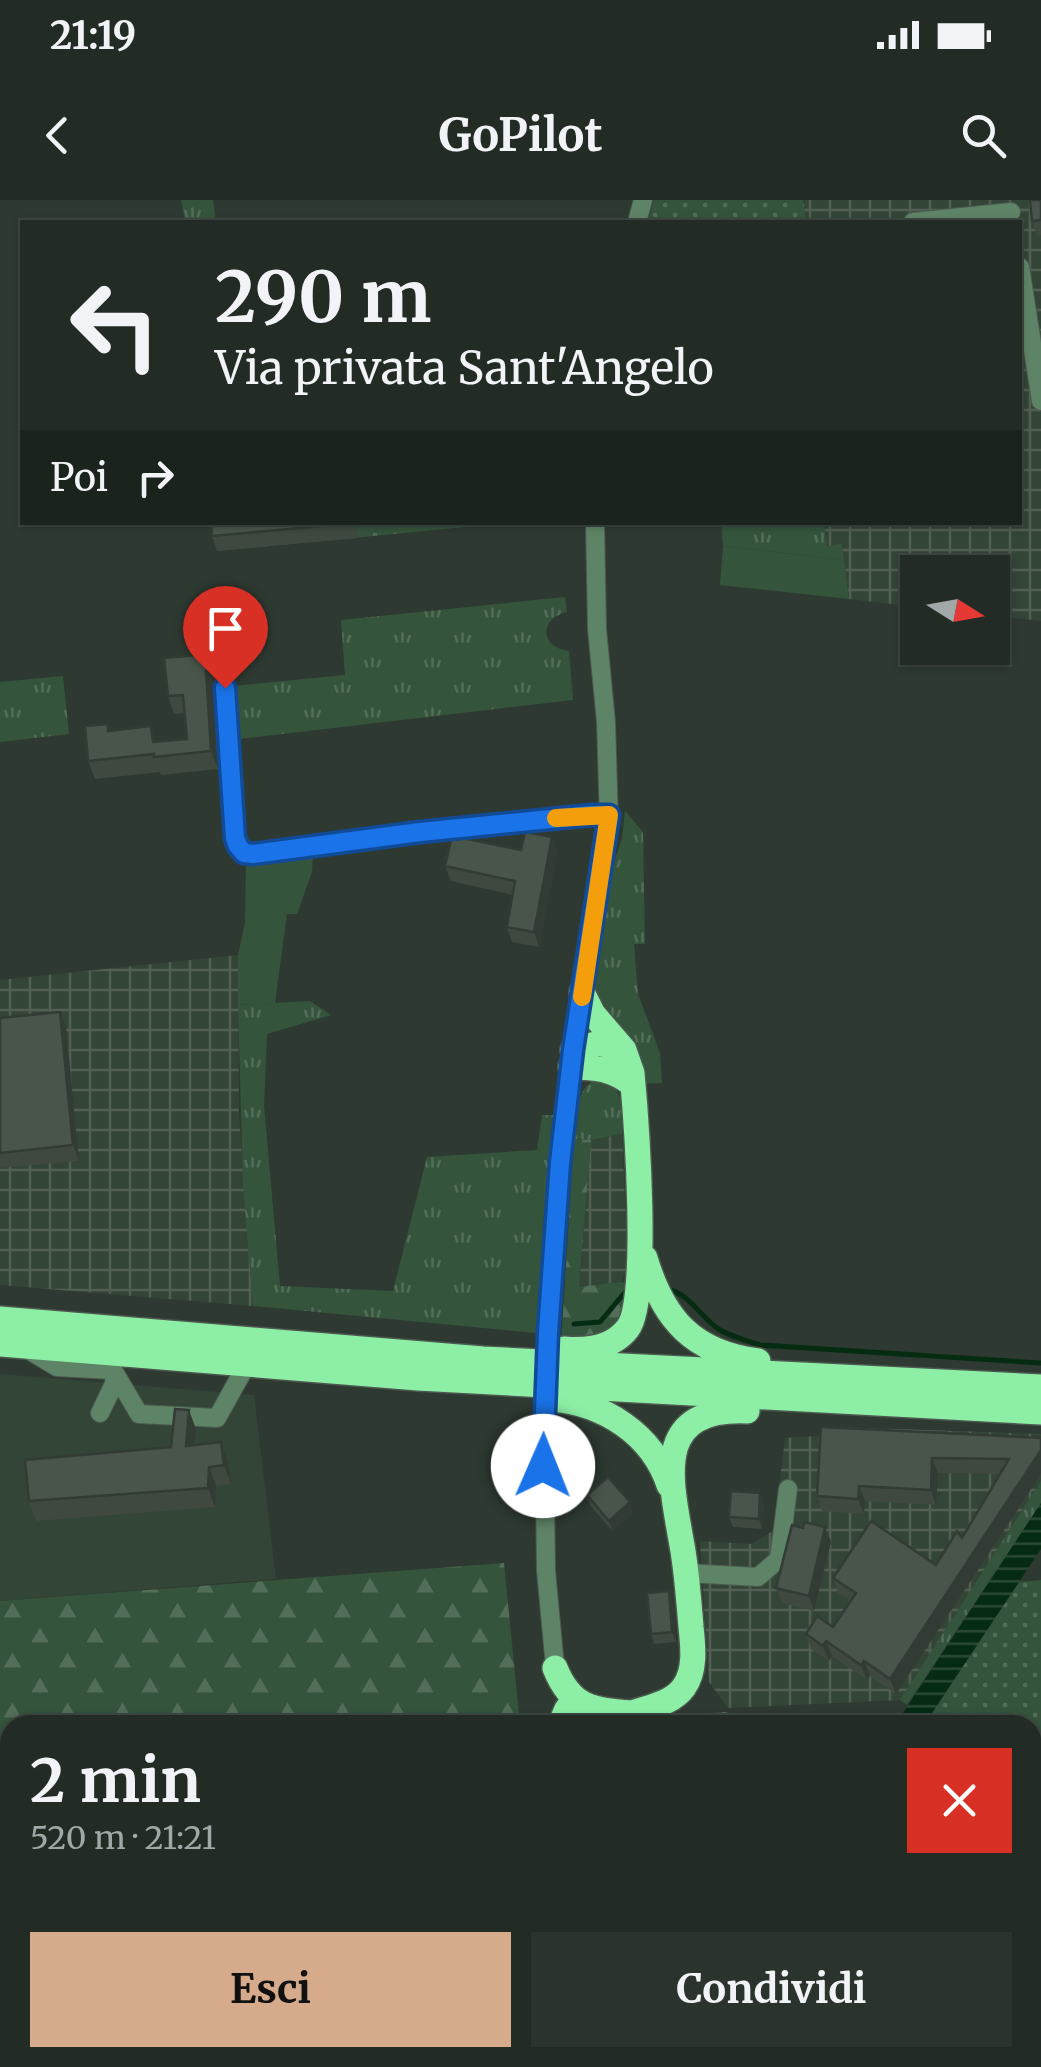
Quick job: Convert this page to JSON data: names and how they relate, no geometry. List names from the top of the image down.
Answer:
{
  "north": "right",
  "page": {
    "status": "21:19",
    "header": "GoPilot",
    "turn": ["290 m", "Via privata Sant'Angelo"],
    "then": "Poi",
    "heading": ["2 min", "520 m · 21:21"],
    "buttons": ["Esci", "Condividi"]
  }
}
